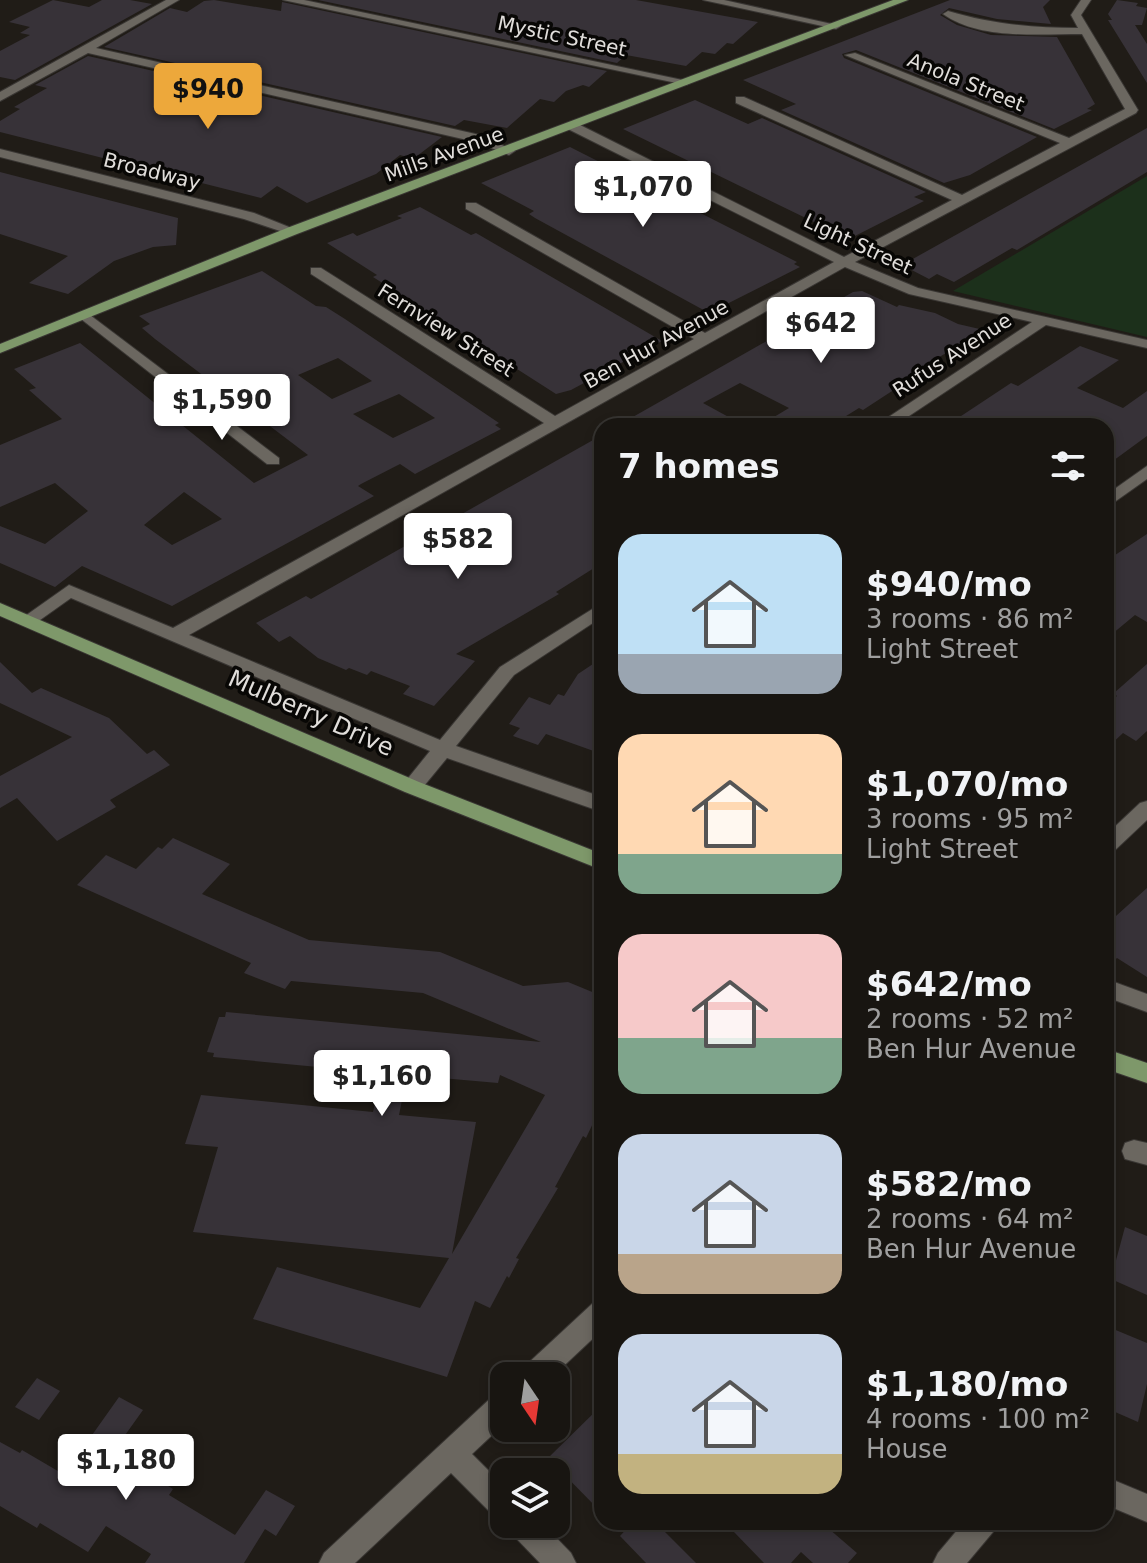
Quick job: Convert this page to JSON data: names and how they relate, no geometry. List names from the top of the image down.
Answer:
{
  "streets": {
    "main road": ["Mills Avenue", "Mulberry Drive"],
    "street": [
      "Mystic Street",
      "Anola Street",
      "Broadway",
      "Light Street",
      "Fernview Street",
      "Ben Hur Avenue",
      "Rufus Avenue"
    ]
  },
  "crossings": [
    ["Mystic Street", "Mills Avenue"],
    ["Anola Street", "Ben Hur Avenue"],
    ["Mills Avenue", "Broadway"],
    ["Mills Avenue", "Light Street"],
    ["Light Street", "Ben Hur Avenue"],
    ["Light Street", "Rufus Avenue"],
    ["Fernview Street", "Ben Hur Avenue"],
    ["Ben Hur Avenue", "Mulberry Drive"]
  ],
  "north": "bottom",
  "page": {
    "price": [
      "$940",
      "$1,070",
      "$642",
      "$1,590",
      "$582",
      "$1,160",
      "$1,180"
    ],
    "heading": "7 homes",
    "list": [
      {
        "name": "$940/mo",
        "note": "3 rooms · 86 m² · Light Street"
      },
      {
        "name": "$1,070/mo",
        "note": "3 rooms · 95 m² · Light Street"
      },
      {
        "name": "$642/mo",
        "note": "2 rooms · 52 m² · Ben Hur Avenue"
      },
      {
        "name": "$582/mo",
        "note": "2 rooms · 64 m² · Ben Hur Avenue"
      },
      {
        "name": "$1,180/mo",
        "note": "4 rooms · 100 m² · House"
      }
    ]
  }
}
